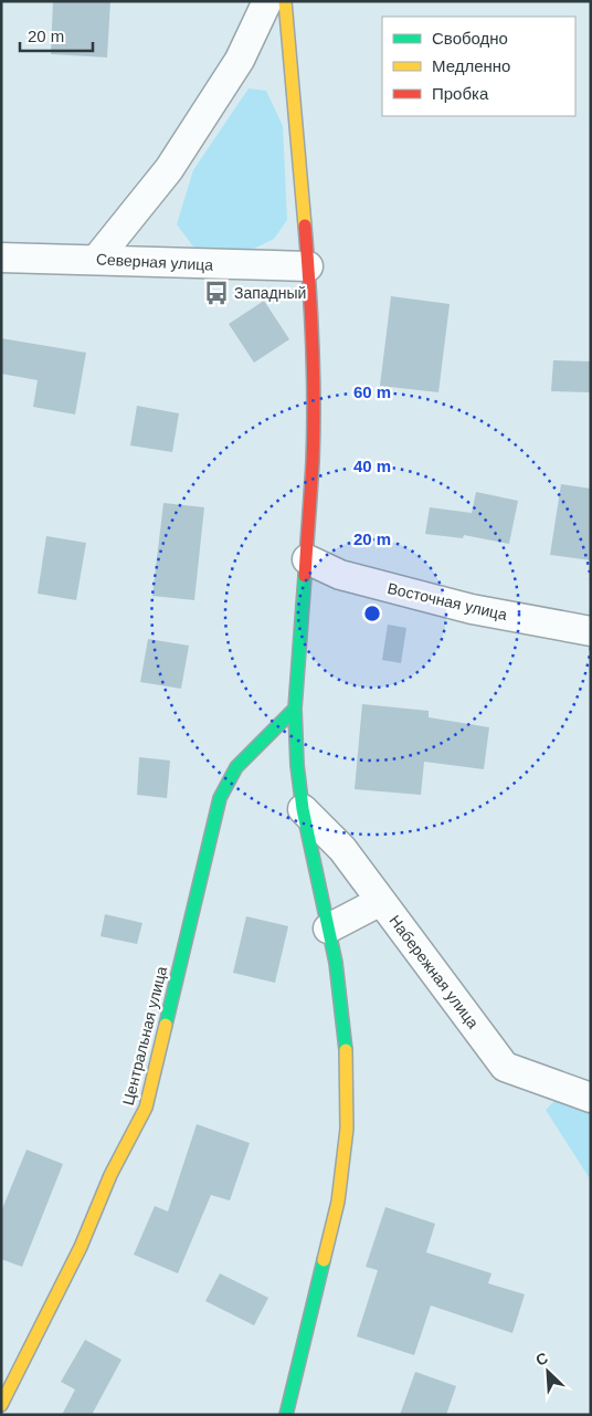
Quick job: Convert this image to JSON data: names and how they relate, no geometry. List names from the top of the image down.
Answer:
{
  "streets": {
    "street": [
      "Северная улица",
      "Восточная улица",
      "Набережная улица",
      "Центральная улица"
    ]
  },
  "places": {
    "bus stop": ["Западный"]
  },
  "legend": ["Свободно", "Медленно", "Пробка"],
  "scale_bar": "20 m",
  "north": "top left",
  "rings": ["60 m", "40 m", "20 m"]
}
